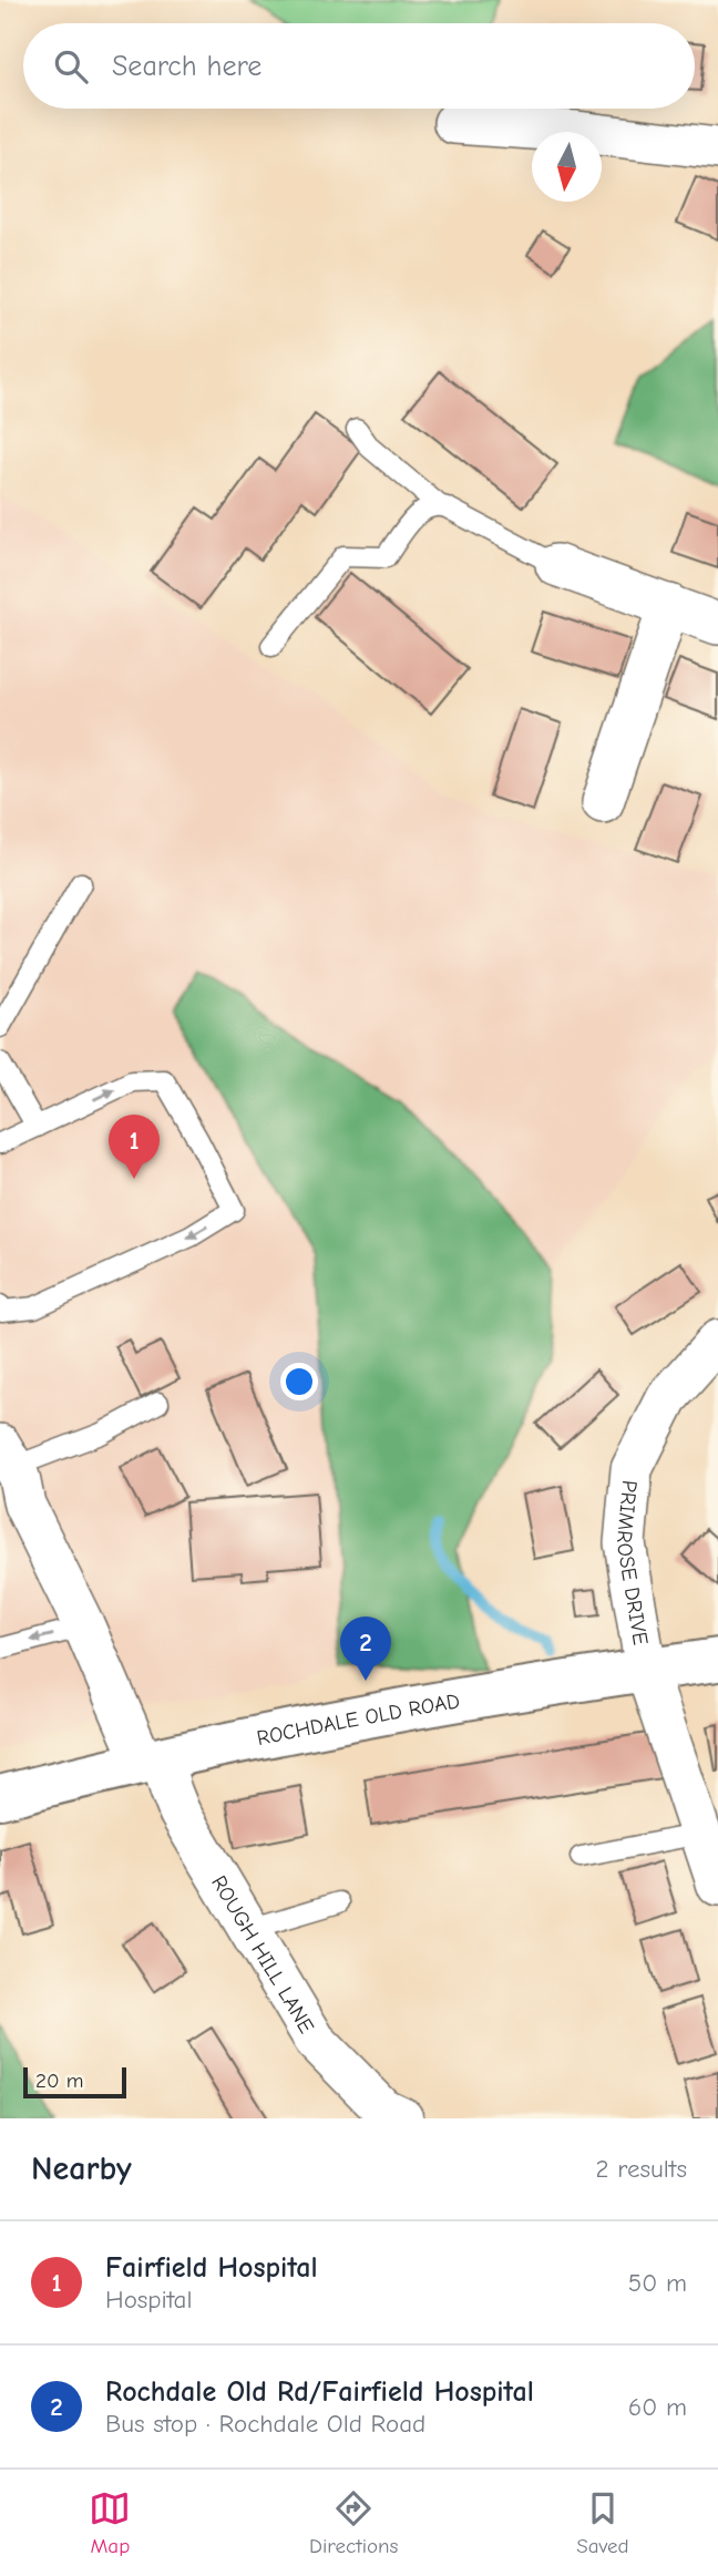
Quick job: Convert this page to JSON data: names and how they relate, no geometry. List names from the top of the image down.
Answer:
{
  "streets": {
    "main road": ["ROCHDALE OLD ROAD"],
    "street": ["PRIMROSE DRIVE", "ROUGH HILL LANE"]
  },
  "crossings": [
    ["PRIMROSE DRIVE", "ROCHDALE OLD ROAD"],
    ["ROCHDALE OLD ROAD", "ROUGH HILL LANE"]
  ],
  "scale_bar": "20 m",
  "north": "bottom",
  "page": {
    "search": "Search here",
    "pins": ["1", "2"],
    "scale": "20 m",
    "heading": ["Nearby", "2 results"],
    "list": [
      {
        "mark": "1",
        "name": "Fairfield Hospital",
        "note": "Hospital",
        "value": "50 m"
      },
      {
        "mark": "2",
        "name": "Rochdale Old Rd/Fairfield Hospital",
        "note": "Bus stop · Rochdale Old Road",
        "value": "60 m"
      }
    ],
    "nav": ["Map", "Directions", "Saved"]
  }
}
